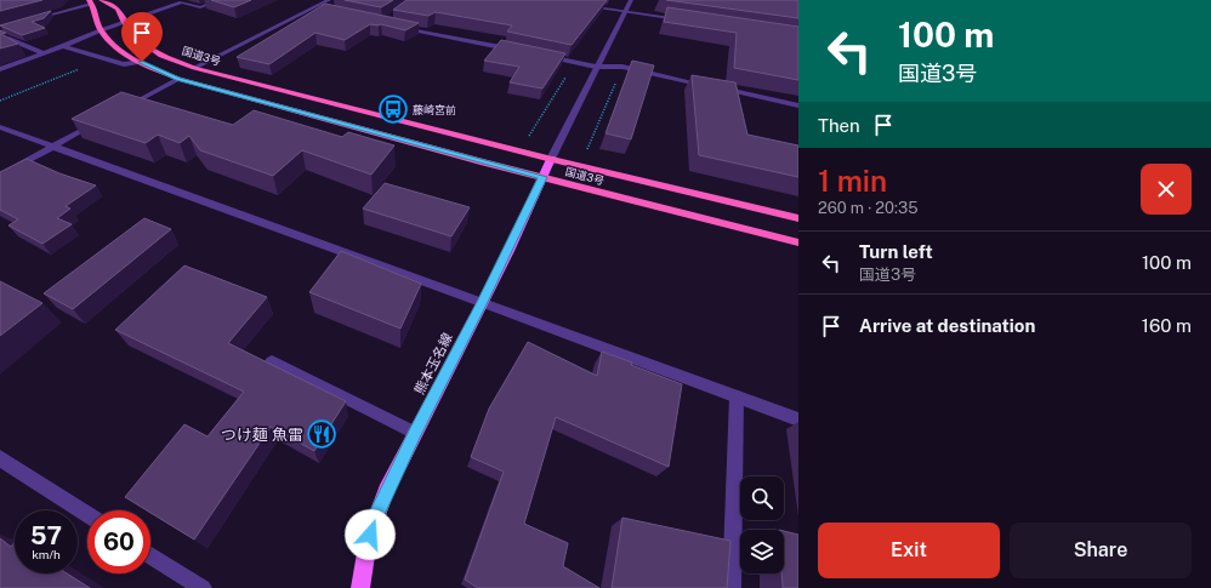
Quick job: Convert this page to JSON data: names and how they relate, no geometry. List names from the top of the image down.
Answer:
{
  "streets": {
    "highway": ["国道3号"],
    "main road": ["熊本玉名線"]
  },
  "crossings": [
    ["国道3号", "熊本玉名線"]
  ],
  "places": {
    "bus stop": ["藤崎宮前"],
    "restaurant": ["つけ麺 魚雷"]
  },
  "page": {
    "turn": ["100 m", "国道3号"],
    "then": "Then",
    "heading": ["1 min", "260 m · 20:35"],
    "list": [
      {
        "name": "Turn left",
        "note": "国道3号",
        "value": "100 m"
      },
      {
        "name": "Arrive at destination",
        "value": "160 m"
      }
    ],
    "speed": "57 km/h",
    "limit": "60",
    "buttons": ["Exit", "Share"]
  }
}
